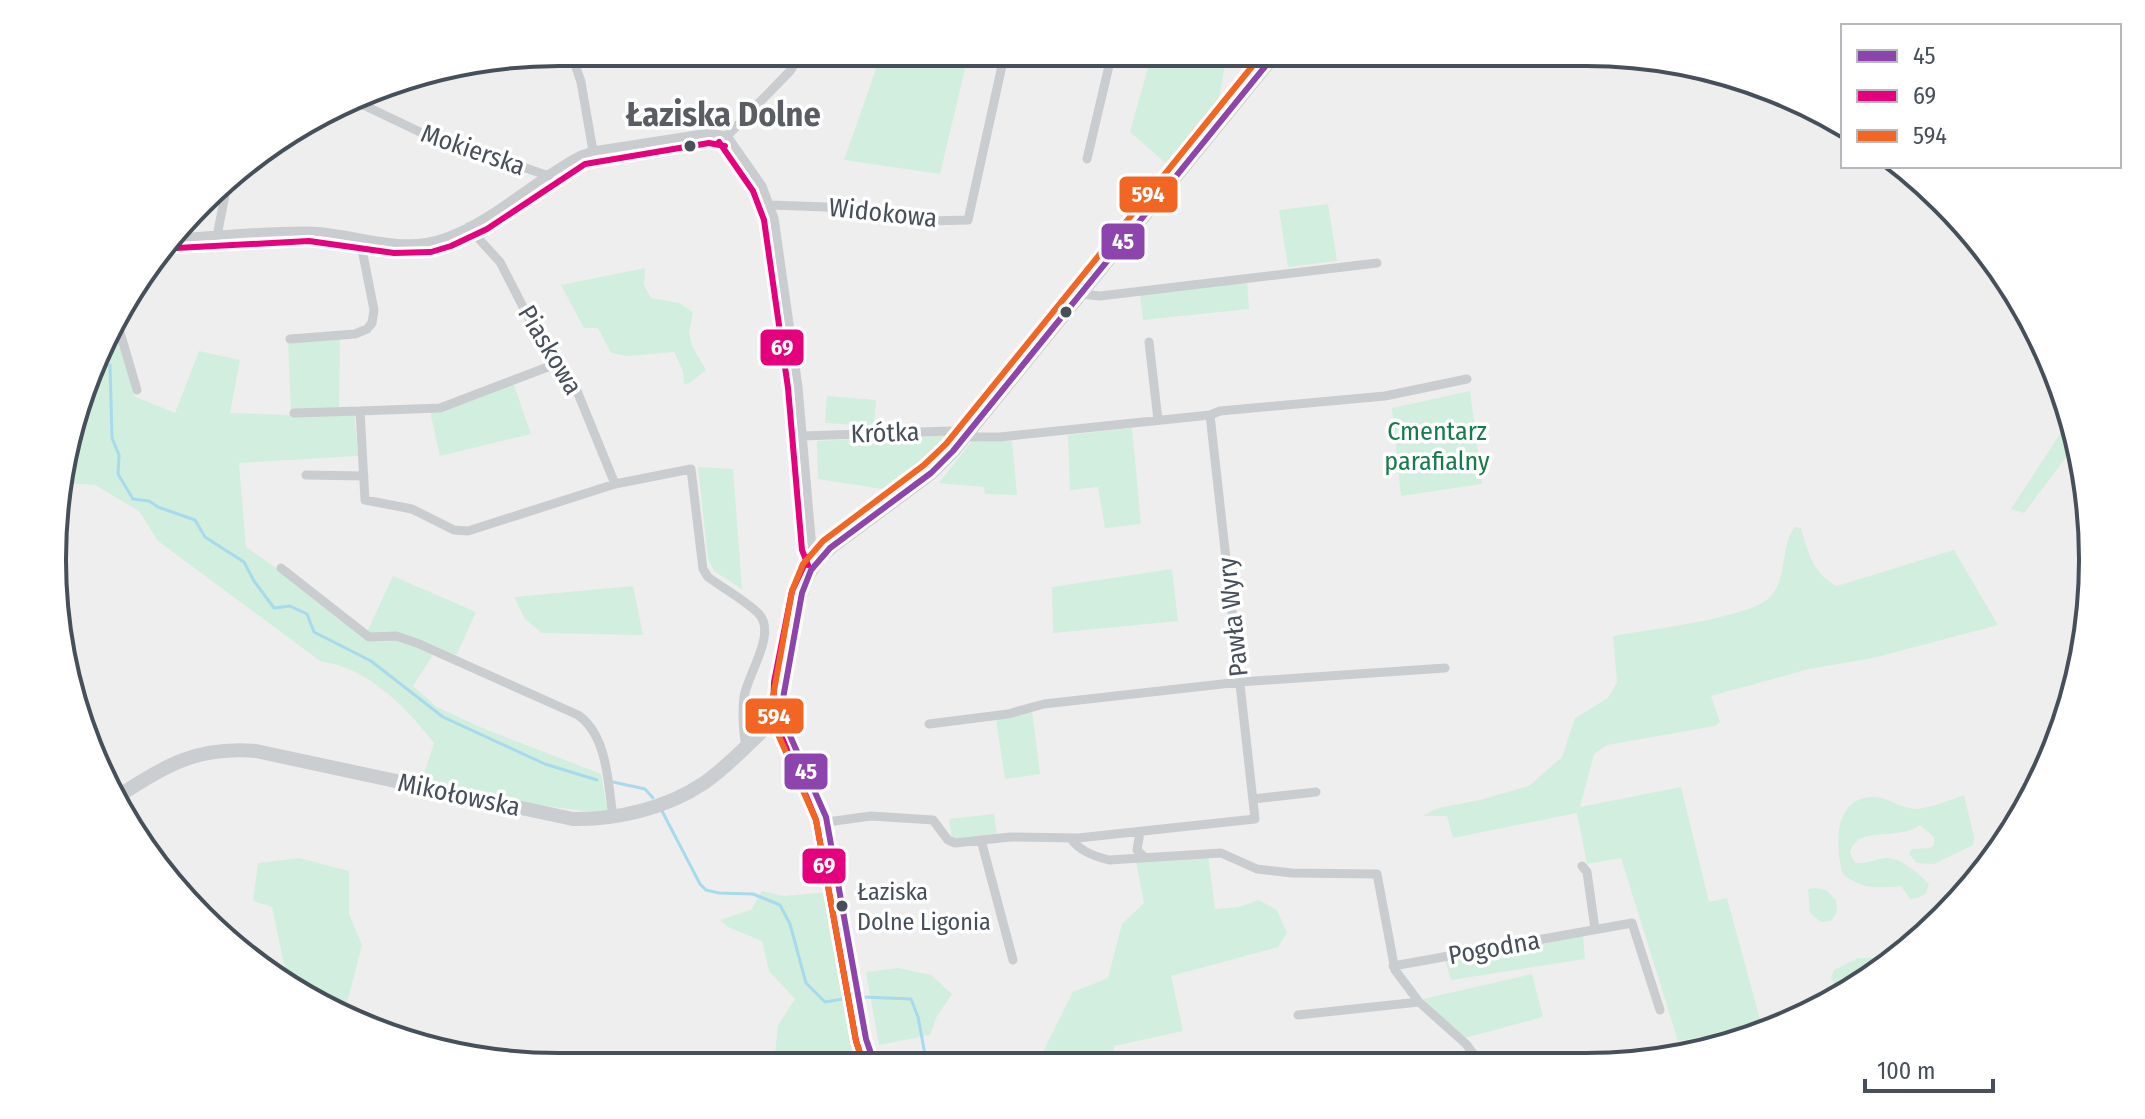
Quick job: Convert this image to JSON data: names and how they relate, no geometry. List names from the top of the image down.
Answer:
{
  "streets": {
    "street": [
      "Mokierska",
      "Widokowa",
      "Piaskowa",
      "Krótka",
      "Pawła Wyry",
      "Mikołowska",
      "Pogodna"
    ]
  },
  "crossings": [
    ["Krótka", "Pawła Wyry"]
  ],
  "districts": ["Łaziska Dolne"],
  "parks": ["Cmentarz parafialny"],
  "places": ["Łaziska Dolne Ligonia"],
  "lines": ["transit line 45", "transit line 594", "transit line 69"],
  "legend": ["45", "69", "594"],
  "scale_bar": "100 m"
}
